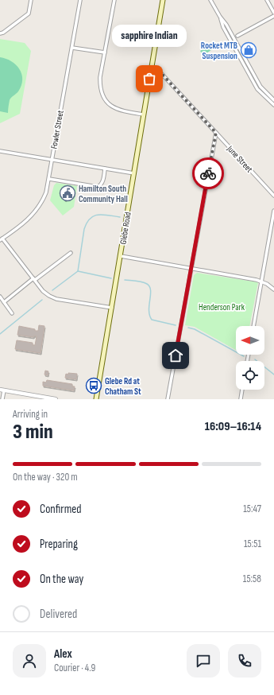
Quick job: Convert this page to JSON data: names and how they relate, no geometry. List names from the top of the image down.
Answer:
{
  "streets": {
    "main road": ["Glebe Road"],
    "street": ["Fowler Street", "June Street"]
  },
  "crossings": [
    ["June Street", "Glebe Road"]
  ],
  "parks": ["Henderson Park"],
  "places": {
    "shop": ["Rocket MTB Suspension"],
    "other": ["sapphire Indian"],
    "public building": ["Hamilton South Community Hall"],
    "bus stop": ["Glebe Rd at Chatham St"]
  },
  "north": "left",
  "page": {
    "bubble": "sapphire Indian",
    "heading": ["3 min", "Arriving in", "16:09–16:14"],
    "panel": ["Alex", "Courier · 4.9"],
    "bar": "On the way · 320 m",
    "list": [
      ["Confirmed", "15:47"],
      ["Preparing", "15:51"],
      ["On the way", "15:58"],
      "Delivered"
    ]
  }
}
